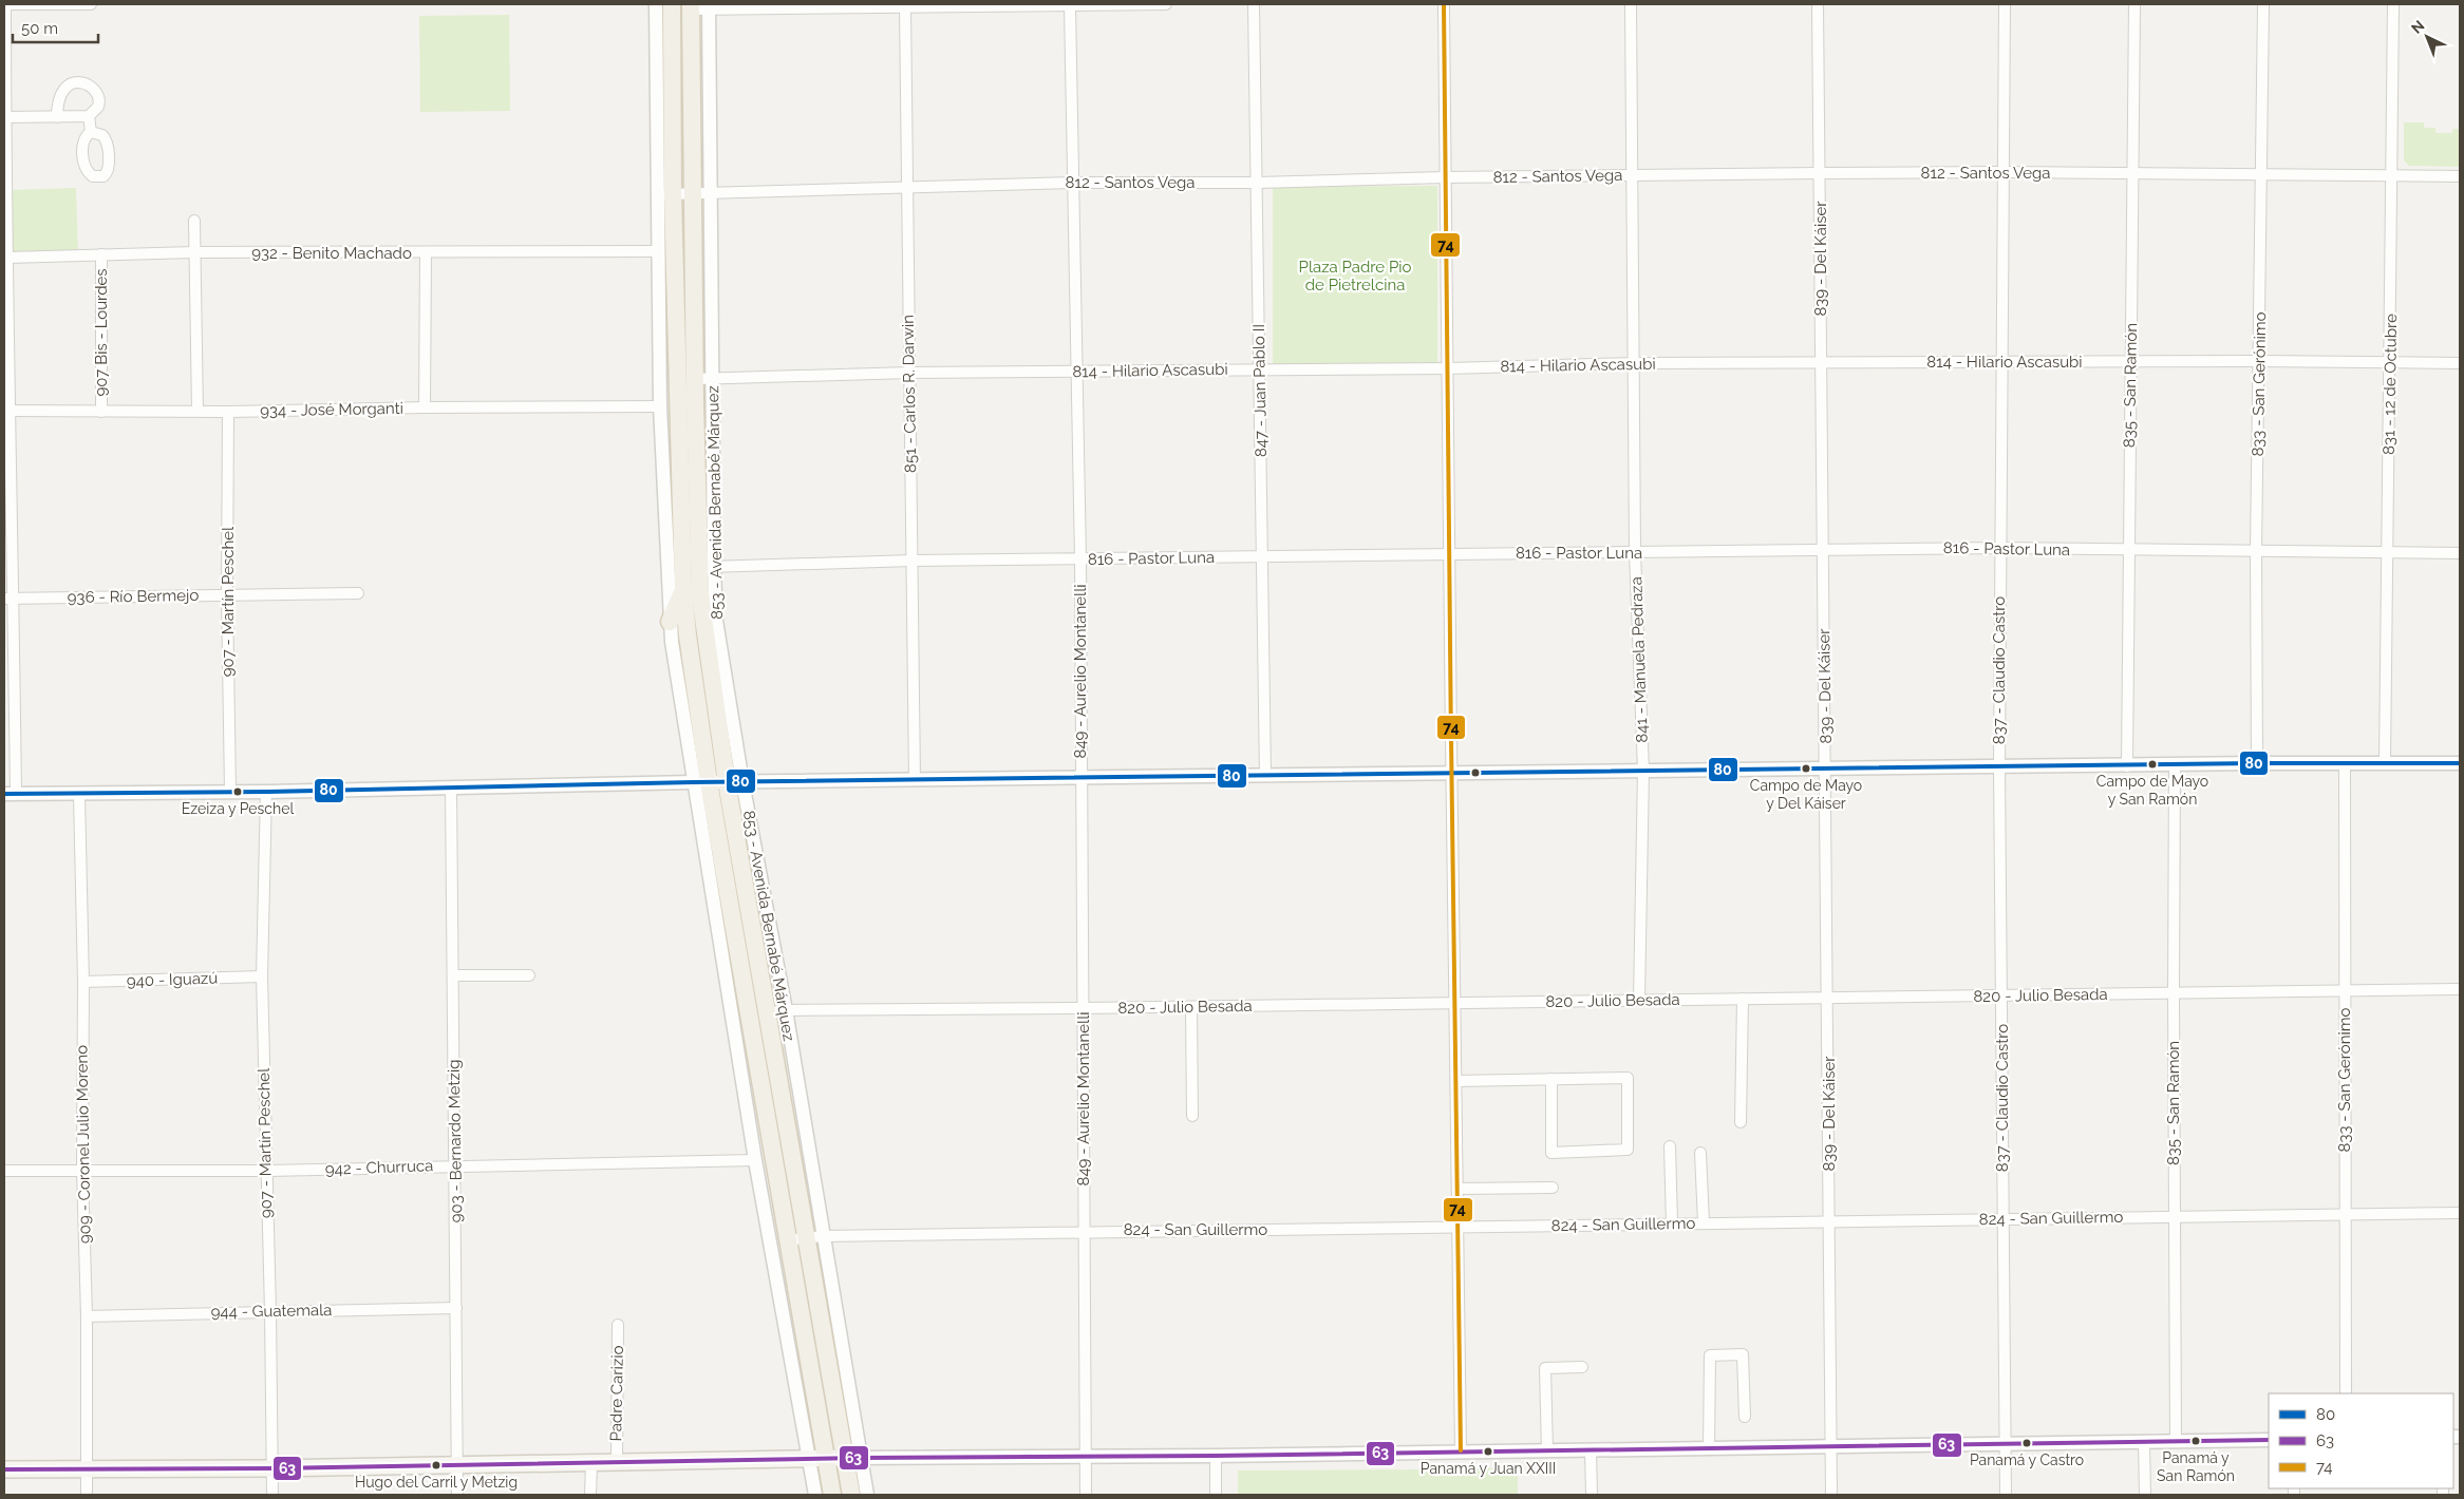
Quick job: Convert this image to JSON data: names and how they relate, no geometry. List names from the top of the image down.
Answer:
{
  "streets": {
    "main road": ["853 - Avenida Bernabé Márquez"],
    "street": [
      "812 - Santos Vega",
      "932 - Benito Machado",
      "839 - Del Káiser",
      "907 Bis - Lourdes",
      "814 - Hilario Ascasubi",
      "833 - San Gerónimo",
      "831 - 12 de Octubre",
      "835 - San Ramón",
      "847 - Juan Pablo II",
      "851 - Carlos R. Darwin",
      "934 - José Morganti",
      "816 - Pastor Luna",
      "936 - Río Bermejo",
      "907 - Martín Peschel",
      "841 - Manuela Pedraza",
      "837 - Claudio Castro",
      "849 - Aurelio Montanelli",
      "940 - Iguazú",
      "820 - Julio Besada",
      "903 - Bernardo Metzig",
      "909 - Coronel Julio Moreno",
      "942 - Churruca",
      "824 - San Guillermo",
      "944 - Guatemala",
      "Padre Carizio"
    ]
  },
  "crossings": [
    ["812 - Santos Vega", "839 - Del Káiser"],
    ["812 - Santos Vega", "833 - San Gerónimo"],
    ["812 - Santos Vega", "831 - 12 de Octubre"],
    ["812 - Santos Vega", "835 - San Ramón"],
    ["812 - Santos Vega", "847 - Juan Pablo II"],
    ["812 - Santos Vega", "851 - Carlos R. Darwin"],
    ["812 - Santos Vega", "853 - Avenida Bernabé Márquez"],
    ["812 - Santos Vega", "841 - Manuela Pedraza"],
    ["812 - Santos Vega", "837 - Claudio Castro"],
    ["812 - Santos Vega", "849 - Aurelio Montanelli"],
    ["932 - Benito Machado", "907 Bis - Lourdes"],
    ["932 - Benito Machado", "853 - Avenida Bernabé Márquez"],
    ["839 - Del Káiser", "814 - Hilario Ascasubi"],
    ["839 - Del Káiser", "816 - Pastor Luna"],
    ["839 - Del Káiser", "820 - Julio Besada"],
    ["839 - Del Káiser", "824 - San Guillermo"],
    ["907 Bis - Lourdes", "934 - José Morganti"],
    ["814 - Hilario Ascasubi", "833 - San Gerónimo"],
    ["814 - Hilario Ascasubi", "831 - 12 de Octubre"],
    ["814 - Hilario Ascasubi", "835 - San Ramón"],
    ["814 - Hilario Ascasubi", "847 - Juan Pablo II"],
    ["814 - Hilario Ascasubi", "851 - Carlos R. Darwin"],
    ["814 - Hilario Ascasubi", "853 - Avenida Bernabé Márquez"],
    ["814 - Hilario Ascasubi", "841 - Manuela Pedraza"],
    ["814 - Hilario Ascasubi", "837 - Claudio Castro"],
    ["814 - Hilario Ascasubi", "849 - Aurelio Montanelli"],
    ["833 - San Gerónimo", "816 - Pastor Luna"],
    ["833 - San Gerónimo", "820 - Julio Besada"],
    ["833 - San Gerónimo", "824 - San Guillermo"],
    ["831 - 12 de Octubre", "816 - Pastor Luna"],
    ["835 - San Ramón", "816 - Pastor Luna"],
    ["835 - San Ramón", "820 - Julio Besada"],
    ["835 - San Ramón", "824 - San Guillermo"],
    ["847 - Juan Pablo II", "816 - Pastor Luna"],
    ["851 - Carlos R. Darwin", "816 - Pastor Luna"],
    ["934 - José Morganti", "853 - Avenida Bernabé Márquez"],
    ["934 - José Morganti", "907 - Martín Peschel"],
    ["853 - Avenida Bernabé Márquez", "816 - Pastor Luna"],
    ["853 - Avenida Bernabé Márquez", "820 - Julio Besada"],
    ["853 - Avenida Bernabé Márquez", "942 - Churruca"],
    ["853 - Avenida Bernabé Márquez", "824 - San Guillermo"],
    ["816 - Pastor Luna", "841 - Manuela Pedraza"],
    ["816 - Pastor Luna", "837 - Claudio Castro"],
    ["816 - Pastor Luna", "849 - Aurelio Montanelli"],
    ["936 - Río Bermejo", "907 - Martín Peschel"],
    ["907 - Martín Peschel", "940 - Iguazú"],
    ["907 - Martín Peschel", "942 - Churruca"],
    ["907 - Martín Peschel", "944 - Guatemala"],
    ["841 - Manuela Pedraza", "820 - Julio Besada"],
    ["837 - Claudio Castro", "820 - Julio Besada"],
    ["837 - Claudio Castro", "824 - San Guillermo"],
    ["849 - Aurelio Montanelli", "820 - Julio Besada"],
    ["849 - Aurelio Montanelli", "824 - San Guillermo"],
    ["940 - Iguazú", "909 - Coronel Julio Moreno"],
    ["903 - Bernardo Metzig", "942 - Churruca"],
    ["903 - Bernardo Metzig", "944 - Guatemala"],
    ["909 - Coronel Julio Moreno", "942 - Churruca"],
    ["909 - Coronel Julio Moreno", "944 - Guatemala"]
  ],
  "parks": ["Plaza Padre Pio de Pietrelcina"],
  "places": [
    "Campo de Mayo y San Ramón",
    "Campo de Mayo y Del Káiser",
    "Ezeiza y Peschel",
    "Panamá y San Ramón",
    "Panamá y Castro",
    "Panamá y Juan XXIII",
    "Hugo del Carril y Metzig"
  ],
  "lines": ["transit line 74", "transit line 80", "transit line 63"],
  "legend": ["80", "63", "74"],
  "scale_bar": "50 m",
  "north": "top left"
}
